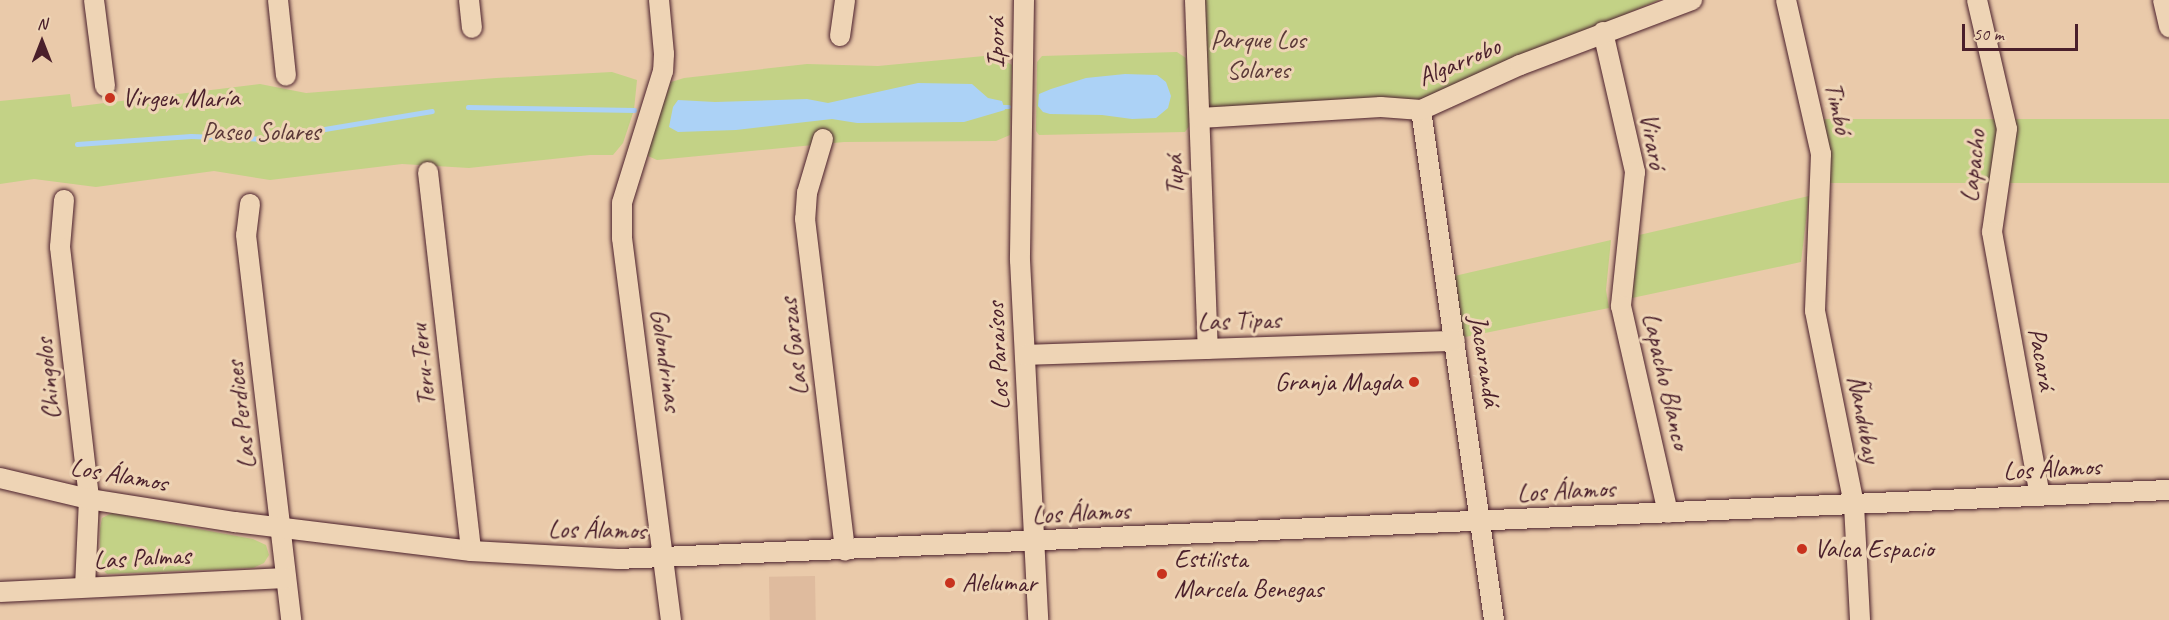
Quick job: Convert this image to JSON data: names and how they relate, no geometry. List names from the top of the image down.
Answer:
{
  "streets": {
    "street": [
      "Iporá",
      "Algarrobo",
      "Timbó",
      "Viraró",
      "Lapacho",
      "Tupá",
      "Las Tipas",
      "Las Garzas",
      "Los Paraísos",
      "Pacará",
      "Golondrinas",
      "Jacarandá",
      "Teru-Teru",
      "Chingolos",
      "Lapacho Blanco",
      "Las Perdices",
      "Ñandubay",
      "Los Álamos",
      "Las Palmas"
    ]
  },
  "crossings": [
    ["Iporá", "Los Paraísos"],
    ["Algarrobo", "Viraró"],
    ["Algarrobo", "Tupá"],
    ["Algarrobo", "Jacarandá"],
    ["Timbó", "Ñandubay"],
    ["Viraró", "Lapacho Blanco"],
    ["Lapacho", "Pacará"],
    ["Tupá", "Las Tipas"],
    ["Las Tipas", "Los Paraísos"],
    ["Las Tipas", "Jacarandá"],
    ["Las Garzas", "Los Álamos"],
    ["Los Paraísos", "Los Álamos"],
    ["Pacará", "Los Álamos"],
    ["Golondrinas", "Los Álamos"],
    ["Jacarandá", "Los Álamos"],
    ["Teru-Teru", "Los Álamos"],
    ["Chingolos", "Los Álamos"],
    ["Chingolos", "Las Palmas"],
    ["Lapacho Blanco", "Los Álamos"],
    ["Las Perdices", "Los Álamos"],
    ["Las Perdices", "Las Palmas"],
    ["Ñandubay", "Los Álamos"]
  ],
  "parks": ["Parque Los Solares", "Paseo Solares"],
  "places": [
    "Virgen María",
    "Granja Magda",
    "Valca Espacio",
    "Estilista Marcela Benegas",
    "Alelumar"
  ],
  "scale_bar": "50 m",
  "north": "top"
}
